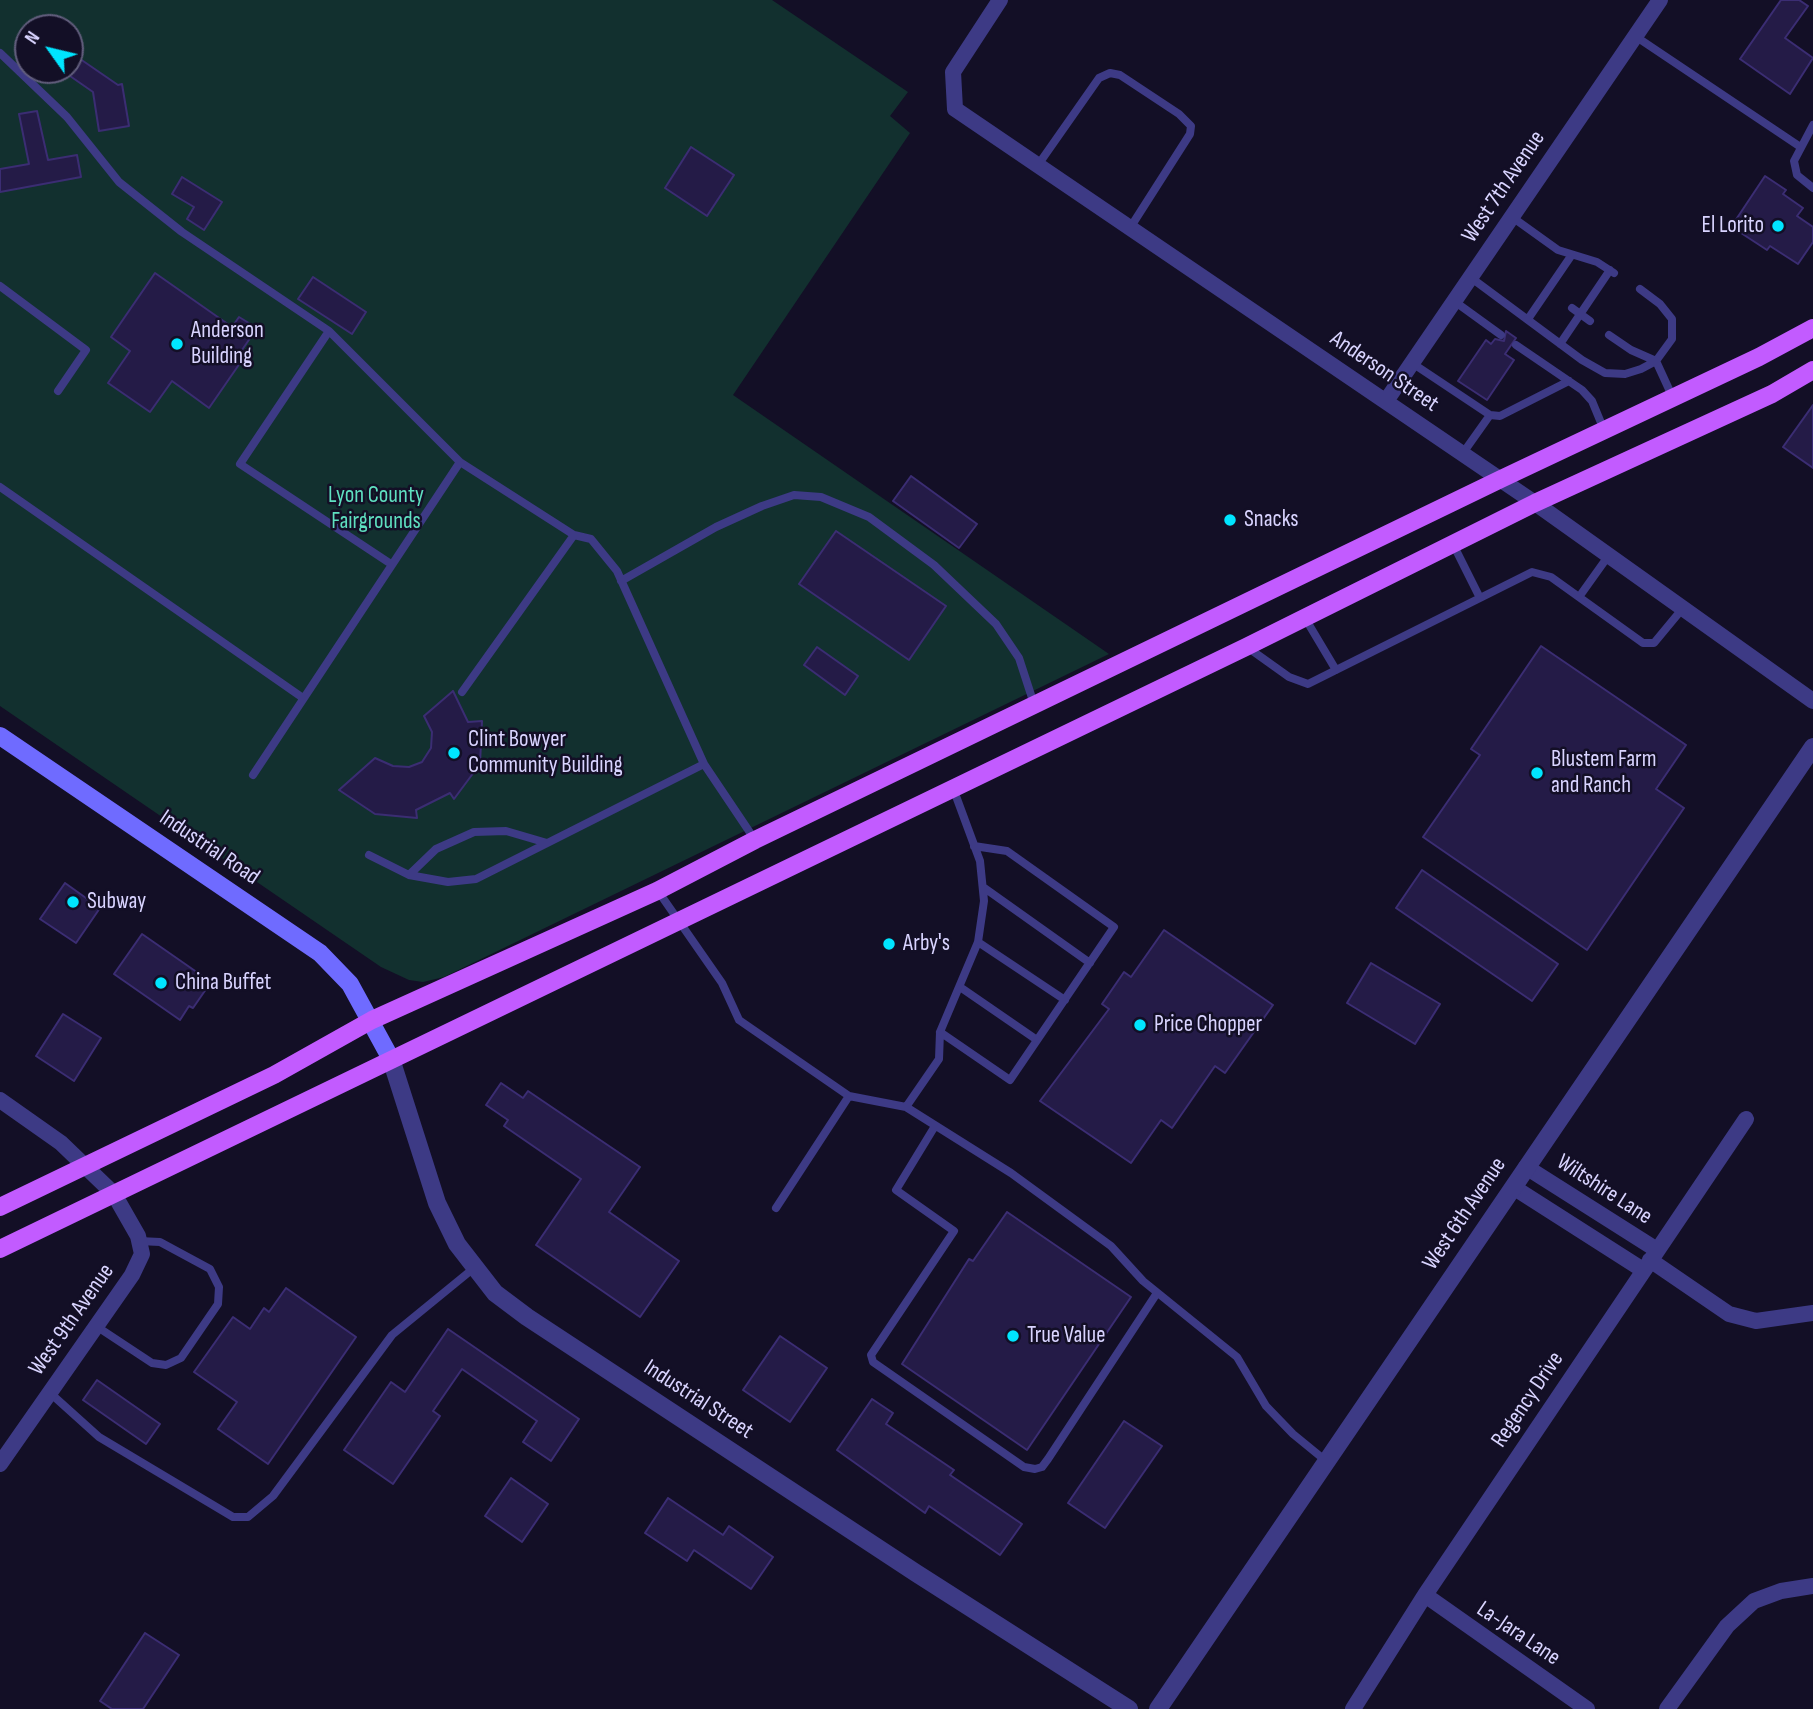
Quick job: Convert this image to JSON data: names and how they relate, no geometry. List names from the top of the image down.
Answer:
{
  "streets": {
    "main road": ["Industrial Road", "Industrial Street"],
    "street": [
      "West 7th Avenue",
      "Anderson Street",
      "Wiltshire Lane",
      "West 6th Avenue",
      "West 9th Avenue",
      "Regency Drive",
      "La-Jara Lane"
    ]
  },
  "crossings": [
    ["West 7th Avenue", "Anderson Street"],
    ["Industrial Road", "Industrial Street"],
    ["Wiltshire Lane", "West 6th Avenue"],
    ["Wiltshire Lane", "Regency Drive"],
    ["Regency Drive", "La-Jara Lane"]
  ],
  "parks": ["Lyon County Fairgrounds"],
  "places": [
    "El Lorito",
    "Anderson Building",
    "Snacks",
    "Clint Bowyer Community Building",
    "Blustem Farm and Ranch",
    "Subway",
    "Arby's",
    "China Buffet",
    "Price Chopper",
    "True Value"
  ],
  "north": "top left"
}
